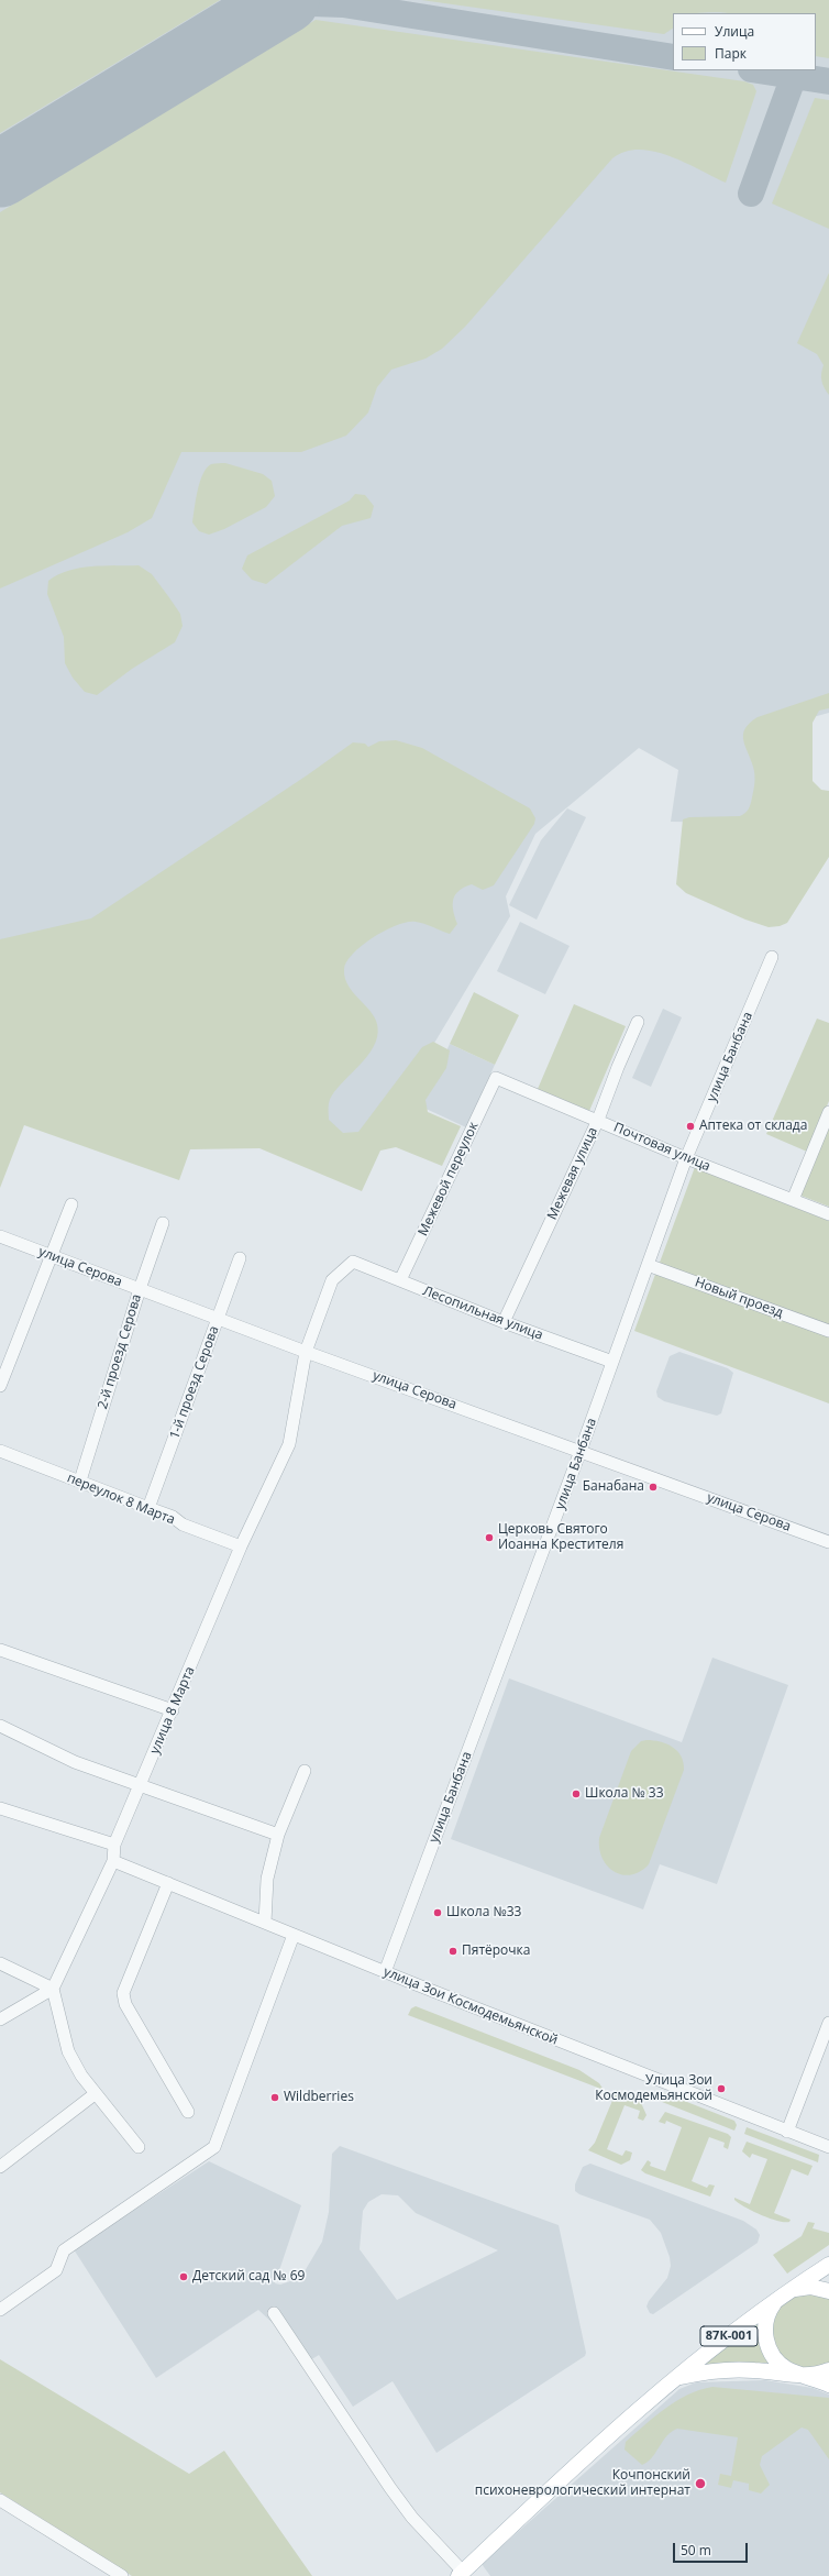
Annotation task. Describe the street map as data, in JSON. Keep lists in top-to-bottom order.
{
  "streets": {
    "main road": ["87К-001"],
    "street": [
      "улица Банбана",
      "Почтовая улица",
      "Межевая улица",
      "Межевой переулок",
      "улица Серова",
      "Новый проезд",
      "Лесопильная улица",
      "2-й проезд Серова",
      "1-й проезд Серова",
      "переулок 8 Марта",
      "улица 8 Марта",
      "улица Зои Космодемьянской"
    ]
  },
  "crossings": [
    ["улица Банбана", "Почтовая улица"],
    ["улица Банбана", "улица Серова"],
    ["улица Банбана", "Новый проезд"],
    ["улица Банбана", "Лесопильная улица"],
    ["улица Банбана", "улица Зои Космодемьянской"],
    ["Почтовая улица", "Межевая улица"],
    ["Почтовая улица", "Межевой переулок"],
    ["Межевая улица", "Лесопильная улица"],
    ["Межевой переулок", "Лесопильная улица"],
    ["улица Серова", "2-й проезд Серова"],
    ["улица Серова", "1-й проезд Серова"],
    ["улица Серова", "улица 8 Марта"],
    ["Лесопильная улица", "улица 8 Марта"],
    ["2-й проезд Серова", "переулок 8 Марта"],
    ["1-й проезд Серова", "переулок 8 Марта"],
    ["переулок 8 Марта", "улица 8 Марта"],
    ["улица 8 Марта", "улица Зои Космодемьянской"]
  ],
  "places": [
    "Аптека от склада",
    "Банабана",
    "Церковь Святого Иоанна Крестителя",
    "Школа № 33",
    "Школа №33",
    "Пятёрочка",
    "Улица Зои Космодемьянской",
    "Wildberries",
    "Детский сад № 69",
    "Кочпонский психоневрологический интернат"
  ],
  "legend": ["Улица", "Парк"],
  "scale_bar": "50 m"
}
